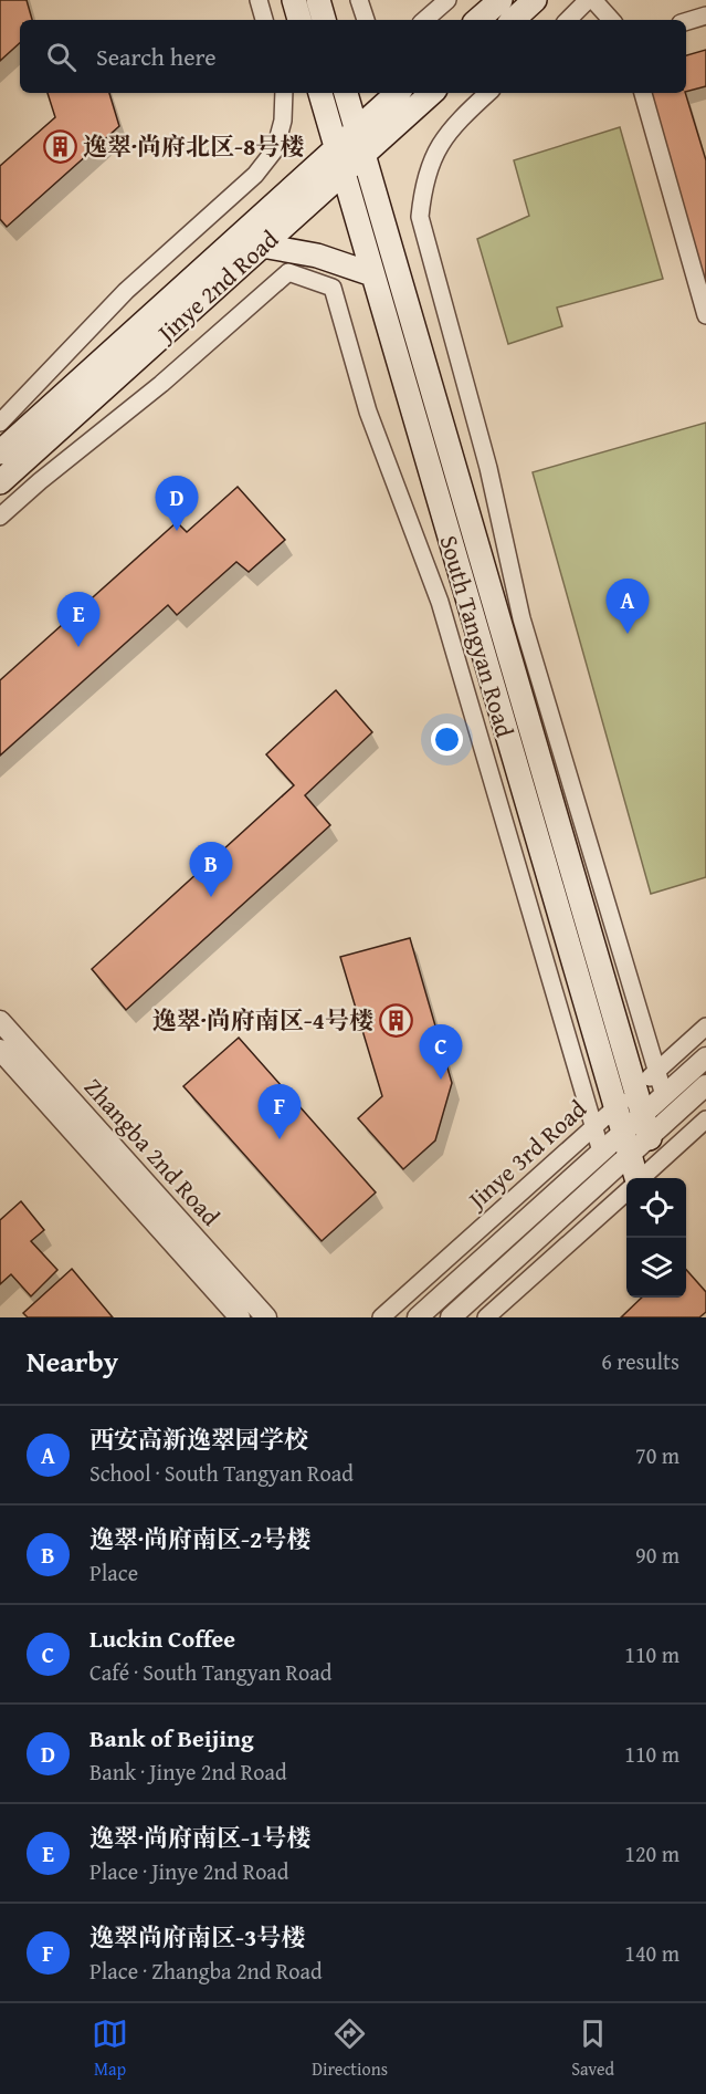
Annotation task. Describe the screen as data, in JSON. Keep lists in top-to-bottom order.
{
  "streets": {
    "main road": ["Jinye 2nd Road", "South Tangyan Road"],
    "street": ["Zhangba 2nd Road", "Jinye 3rd Road"]
  },
  "crossings": [
    ["Jinye 2nd Road", "South Tangyan Road"],
    ["South Tangyan Road", "Jinye 3rd Road"]
  ],
  "places": {
    "building": ["逸翠·尚府北区-8号楼", "逸翠·尚府南区-4号楼"]
  },
  "page": {
    "search": "Search here",
    "pins": [
      "D",
      "A",
      "E",
      "B",
      "C",
      "F"
    ],
    "heading": ["Nearby", "6 results"],
    "list": [
      {
        "mark": "A",
        "name": "西安高新逸翠园学校",
        "note": "School · South Tangyan Road",
        "value": "70 m"
      },
      {
        "mark": "B",
        "name": "逸翠·尚府南区-2号楼",
        "note": "Place",
        "value": "90 m"
      },
      {
        "mark": "C",
        "name": "Luckin Coffee",
        "note": "Café · South Tangyan Road",
        "value": "110 m"
      },
      {
        "mark": "D",
        "name": "Bank of Beijing",
        "note": "Bank · Jinye 2nd Road",
        "value": "110 m"
      },
      {
        "mark": "E",
        "name": "逸翠·尚府南区-1号楼",
        "note": "Place · Jinye 2nd Road",
        "value": "120 m"
      },
      {
        "mark": "F",
        "name": "逸翠尚府南区-3号楼",
        "note": "Place · Zhangba 2nd Road",
        "value": "140 m"
      }
    ],
    "nav": ["Map", "Directions", "Saved"]
  }
}
